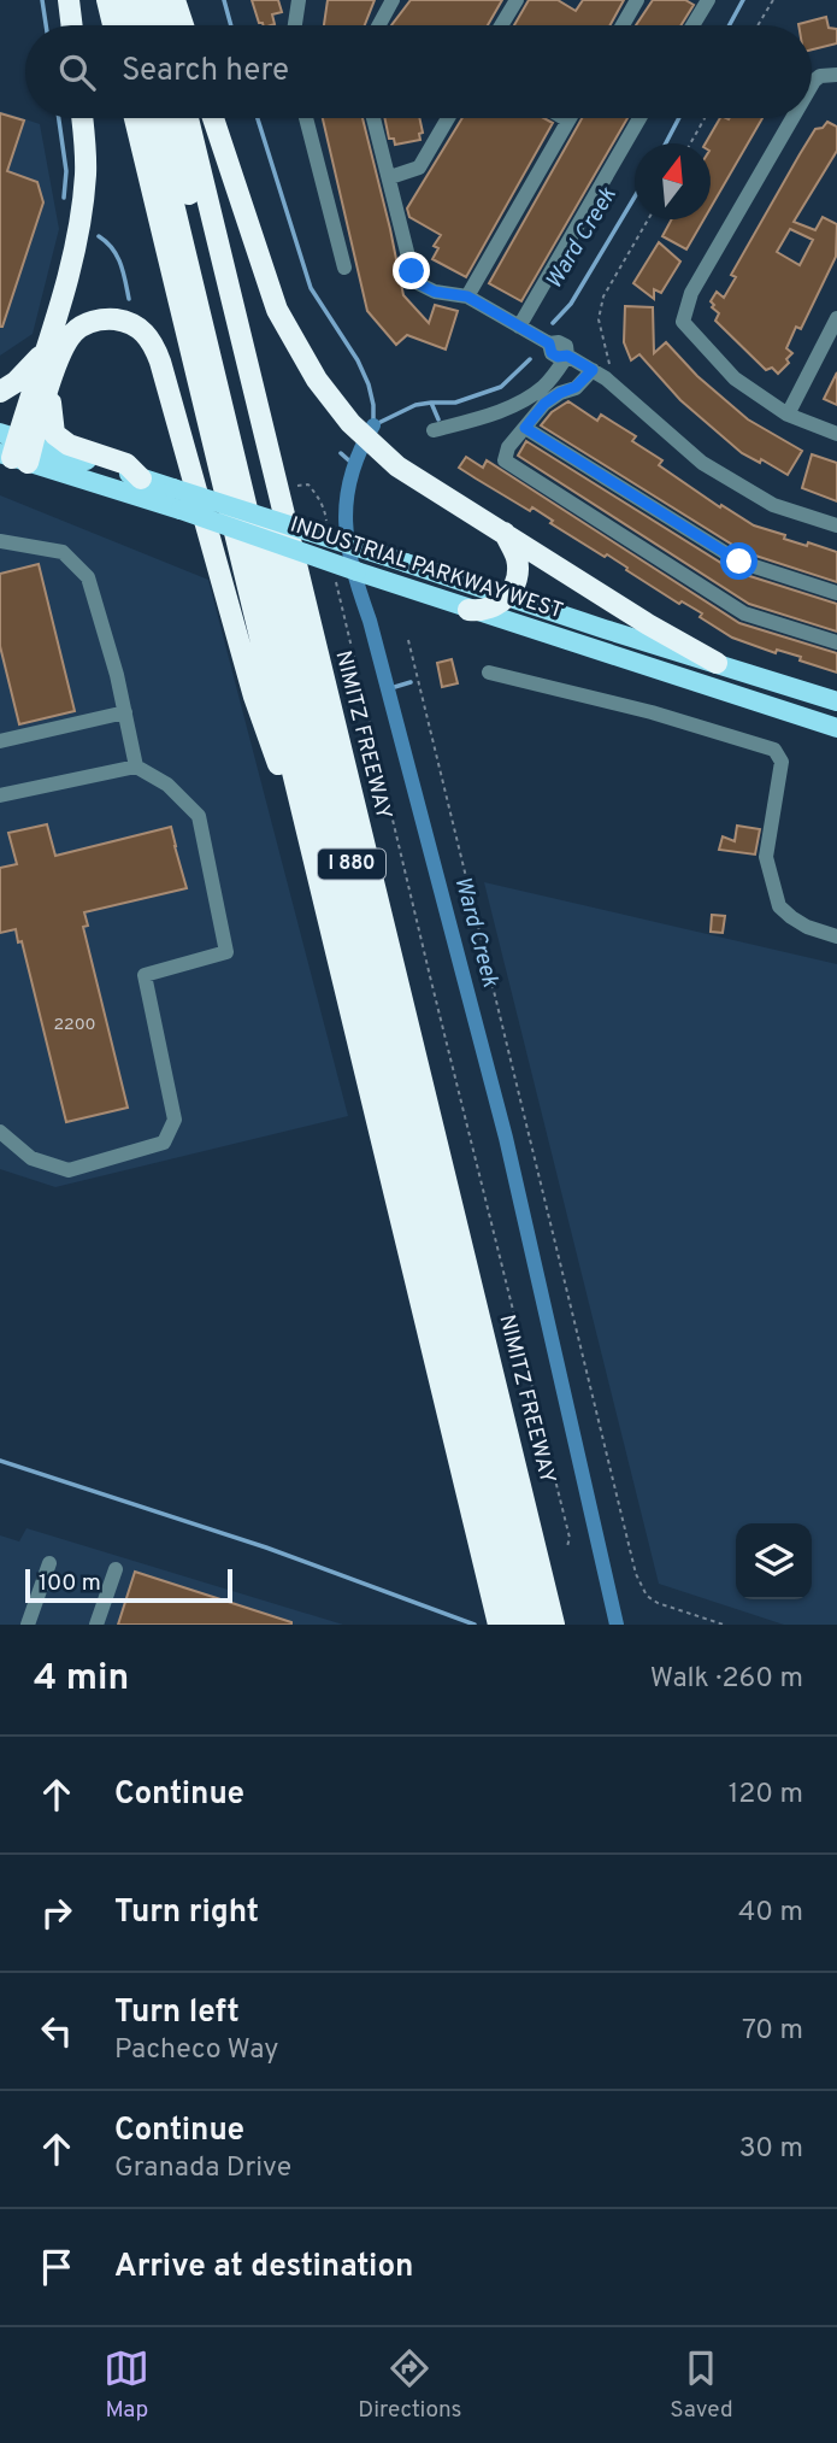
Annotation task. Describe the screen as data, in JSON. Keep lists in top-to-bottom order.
{
  "streets": {
    "highway": ["NIMITZ FREEWAY", "I 880"],
    "main road": ["INDUSTRIAL PARKWAY WEST"]
  },
  "water": ["Ward Creek"],
  "house_numbers": ["2200"],
  "scale_bar": "100 m",
  "north": "top",
  "page": {
    "search": "Search here",
    "scale": "100 m",
    "heading": ["4 min", "Walk · 260 m"],
    "list": [
      ["Continue", "120 m"],
      ["Turn right", "40 m"],
      ["Turn left", "Pacheco Way", "70 m"],
      ["Continue", "Granada Drive", "30 m"],
      "Arrive at destination"
    ],
    "nav": ["Map", "Directions", "Saved"]
  }
}
